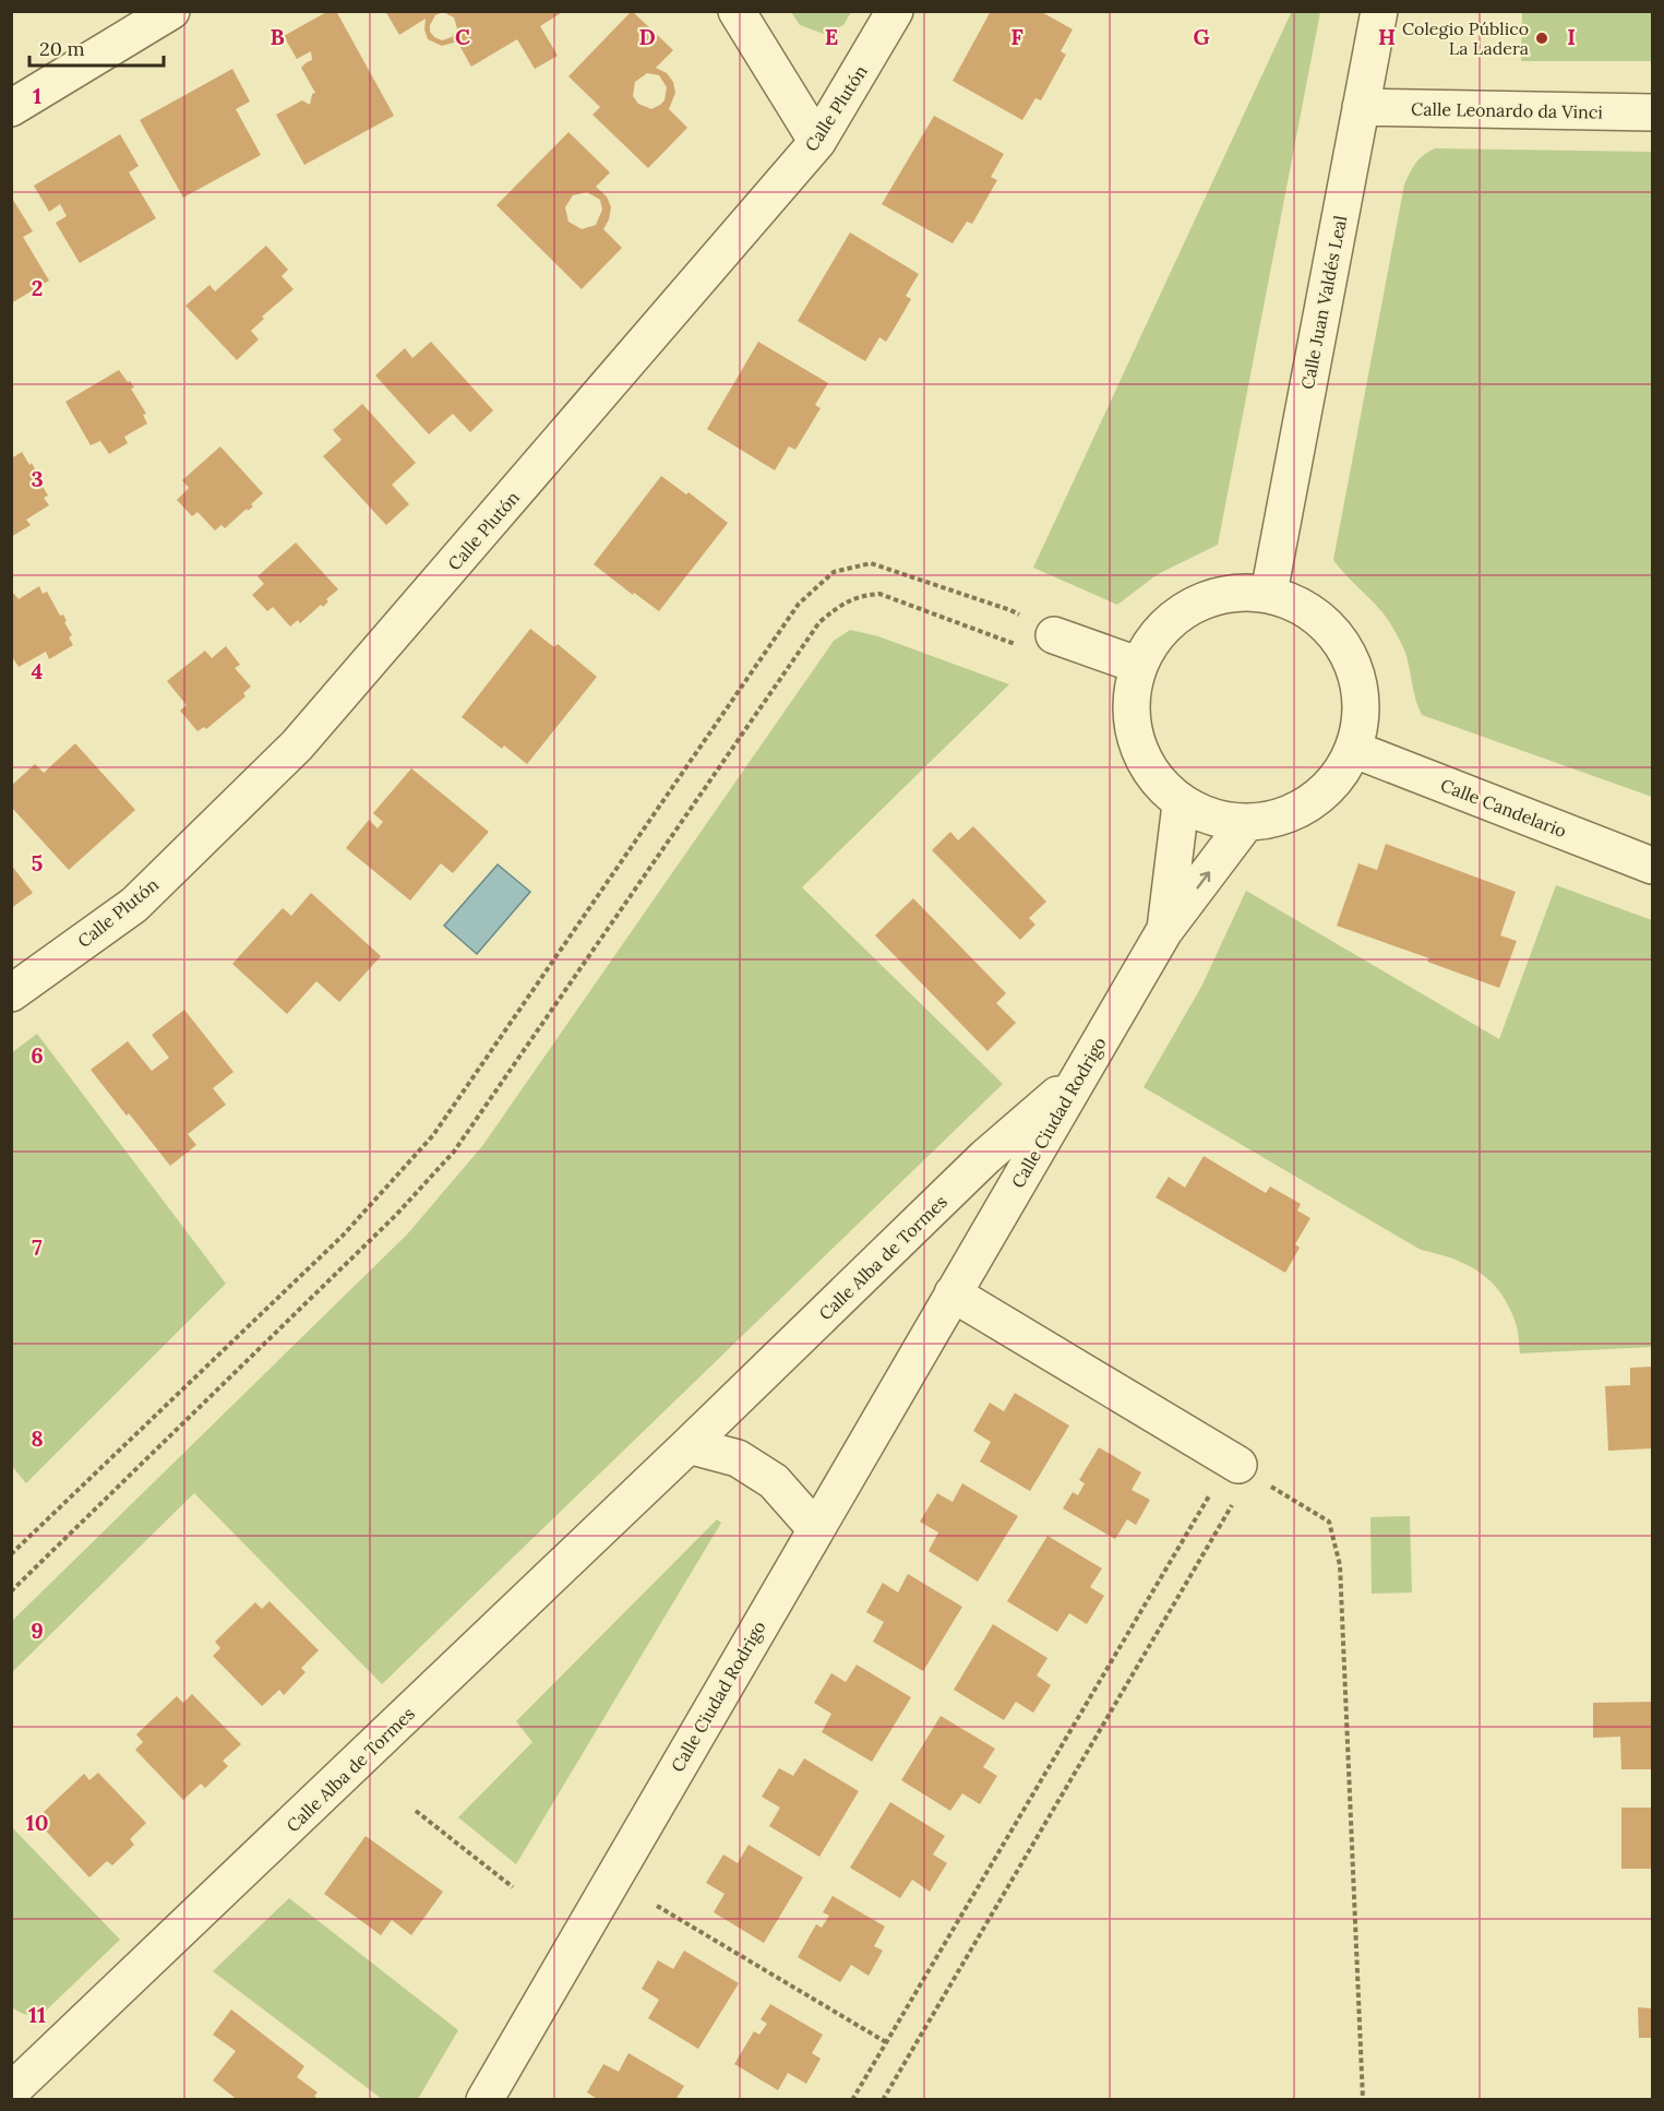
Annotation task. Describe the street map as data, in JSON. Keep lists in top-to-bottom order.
{
  "streets": {
    "street": [
      "Calle Plutón",
      "Calle Leonardo da Vinci",
      "Calle Juan Valdés Leal",
      "Calle Candelario",
      "Calle Ciudad Rodrigo",
      "Calle Alba de Tormes"
    ]
  },
  "crossings": [
    ["Calle Leonardo da Vinci", "Calle Juan Valdés Leal"],
    ["Calle Juan Valdés Leal", "Calle Candelario"],
    ["Calle Juan Valdés Leal", "Calle Ciudad Rodrigo"],
    ["Calle Candelario", "Calle Ciudad Rodrigo"],
    ["Calle Ciudad Rodrigo", "Calle Alba de Tormes"]
  ],
  "places": ["Colegio Público La Ladera"],
  "scale_bar": "20 m",
  "grid": {
    "columns": [
      "B",
      "C",
      "D",
      "E",
      "F",
      "G",
      "H",
      "I"
    ],
    "rows": [
      "1",
      "2",
      "3",
      "4",
      "5",
      "6",
      "7",
      "8",
      "9",
      "10",
      "11"
    ]
  }
}
